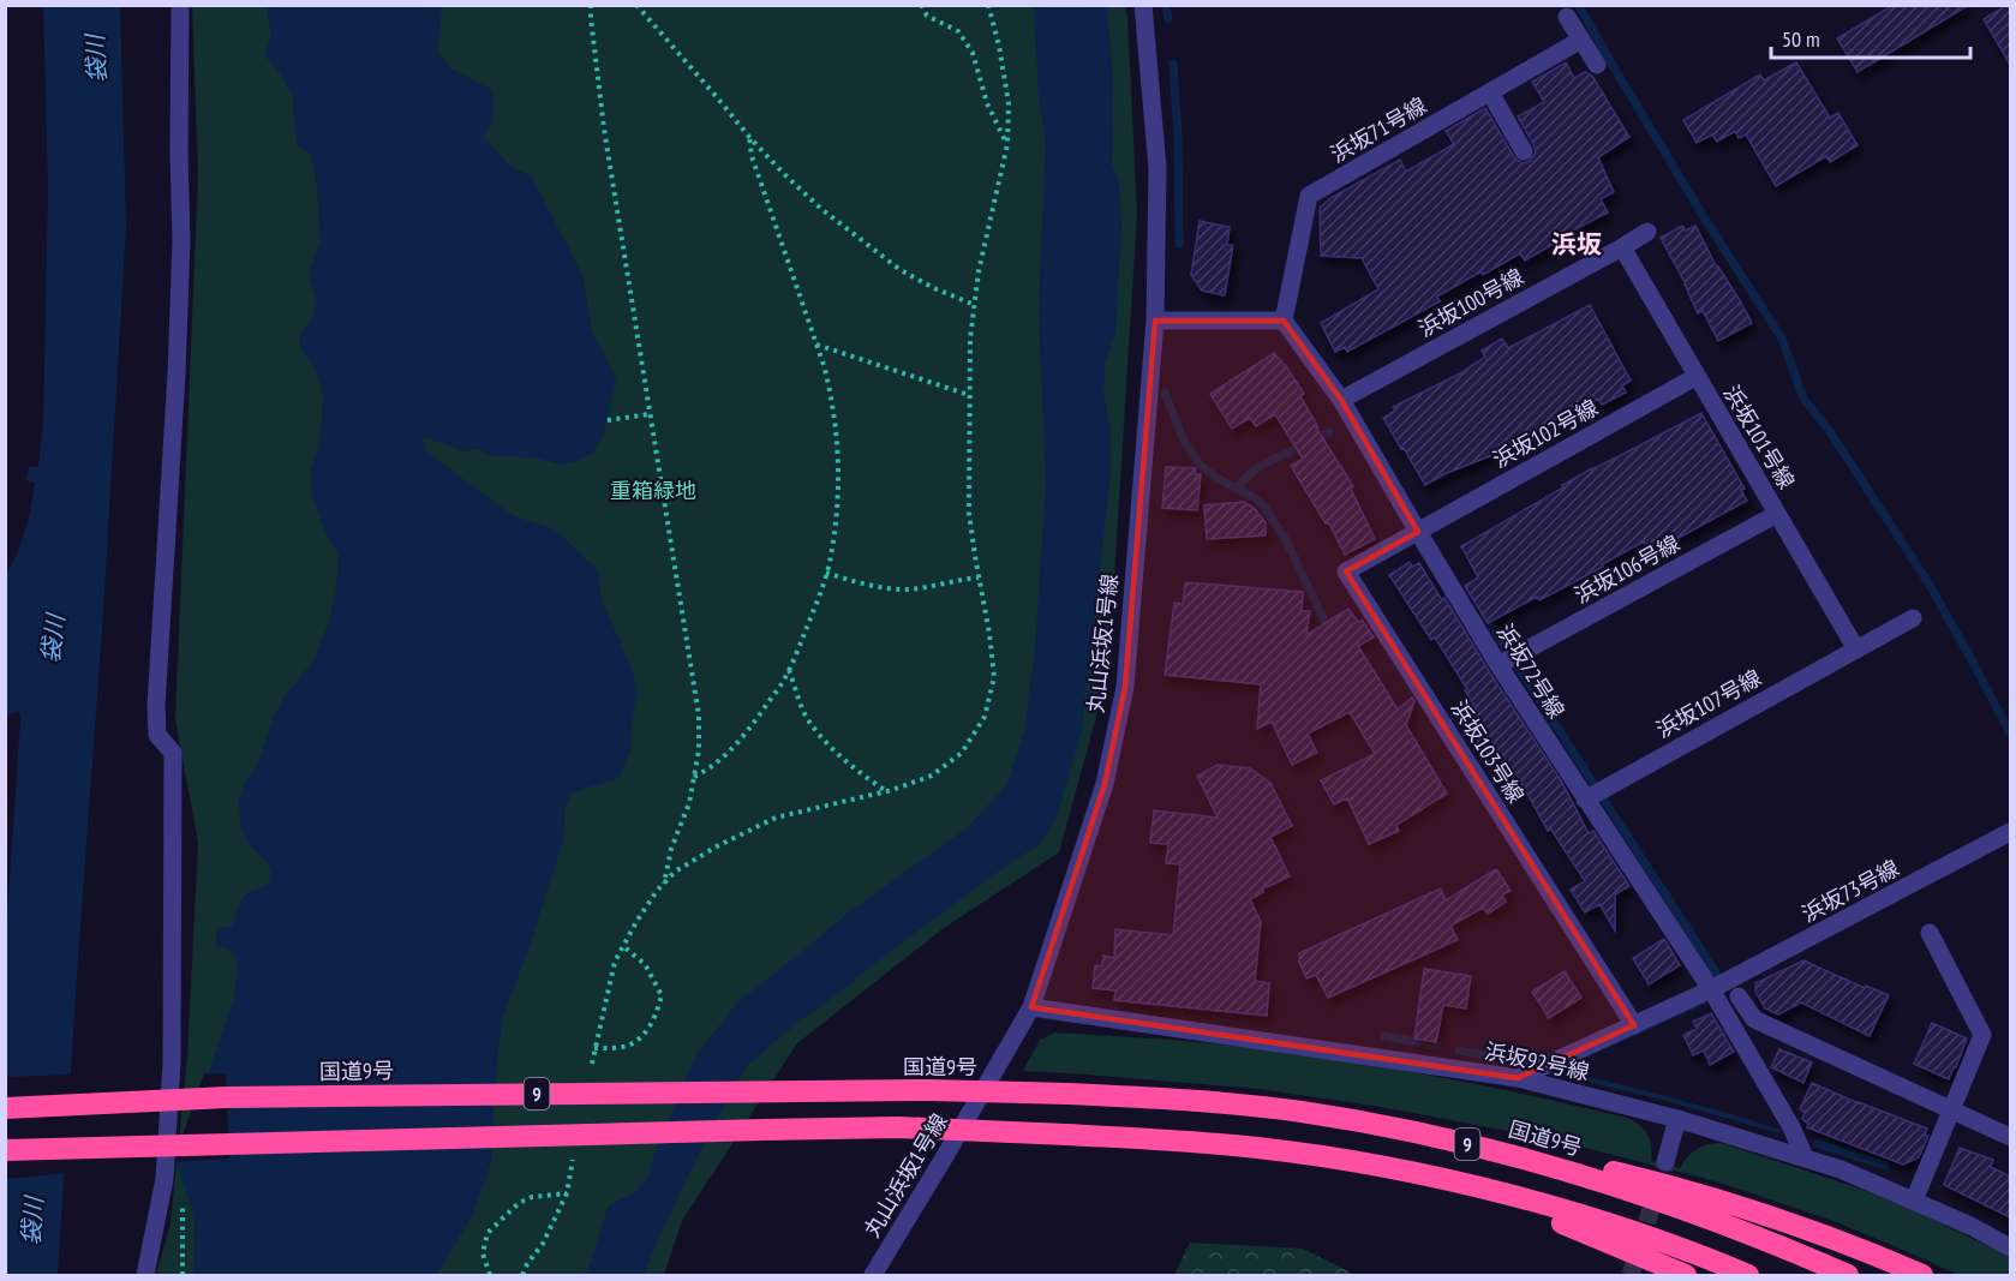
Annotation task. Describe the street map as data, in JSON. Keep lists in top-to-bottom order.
{
  "streets": {
    "highway": ["国道9号", "9"],
    "street": [
      "浜坂71号線",
      "浜坂100号線",
      "浜坂102号線",
      "浜坂101号線",
      "浜坂106号線",
      "丸山浜坂1号線",
      "浜坂72号線",
      "浜坂107号線",
      "浜坂103号線",
      "浜坂73号線",
      "浜坂92号線"
    ]
  },
  "crossings": [
    ["浜坂71号線", "浜坂72号線"],
    ["浜坂100号線", "浜坂101号線"],
    ["浜坂100号線", "浜坂72号線"],
    ["浜坂102号線", "浜坂101号線"],
    ["浜坂102号線", "浜坂72号線"],
    ["浜坂102号線", "浜坂103号線"],
    ["浜坂101号線", "浜坂106号線"],
    ["浜坂101号線", "浜坂107号線"],
    ["浜坂106号線", "浜坂72号線"],
    ["丸山浜坂1号線", "浜坂92号線"],
    ["浜坂72号線", "浜坂107号線"],
    ["浜坂72号線", "浜坂103号線"],
    ["浜坂72号線", "浜坂73号線"],
    ["浜坂72号線", "浜坂92号線"],
    ["浜坂103号線", "浜坂73号線"],
    ["浜坂73号線", "浜坂92号線"]
  ],
  "districts": ["浜坂"],
  "water": ["袋川"],
  "parks": ["重箱緑地"],
  "scale_bar": "50 m"
}
